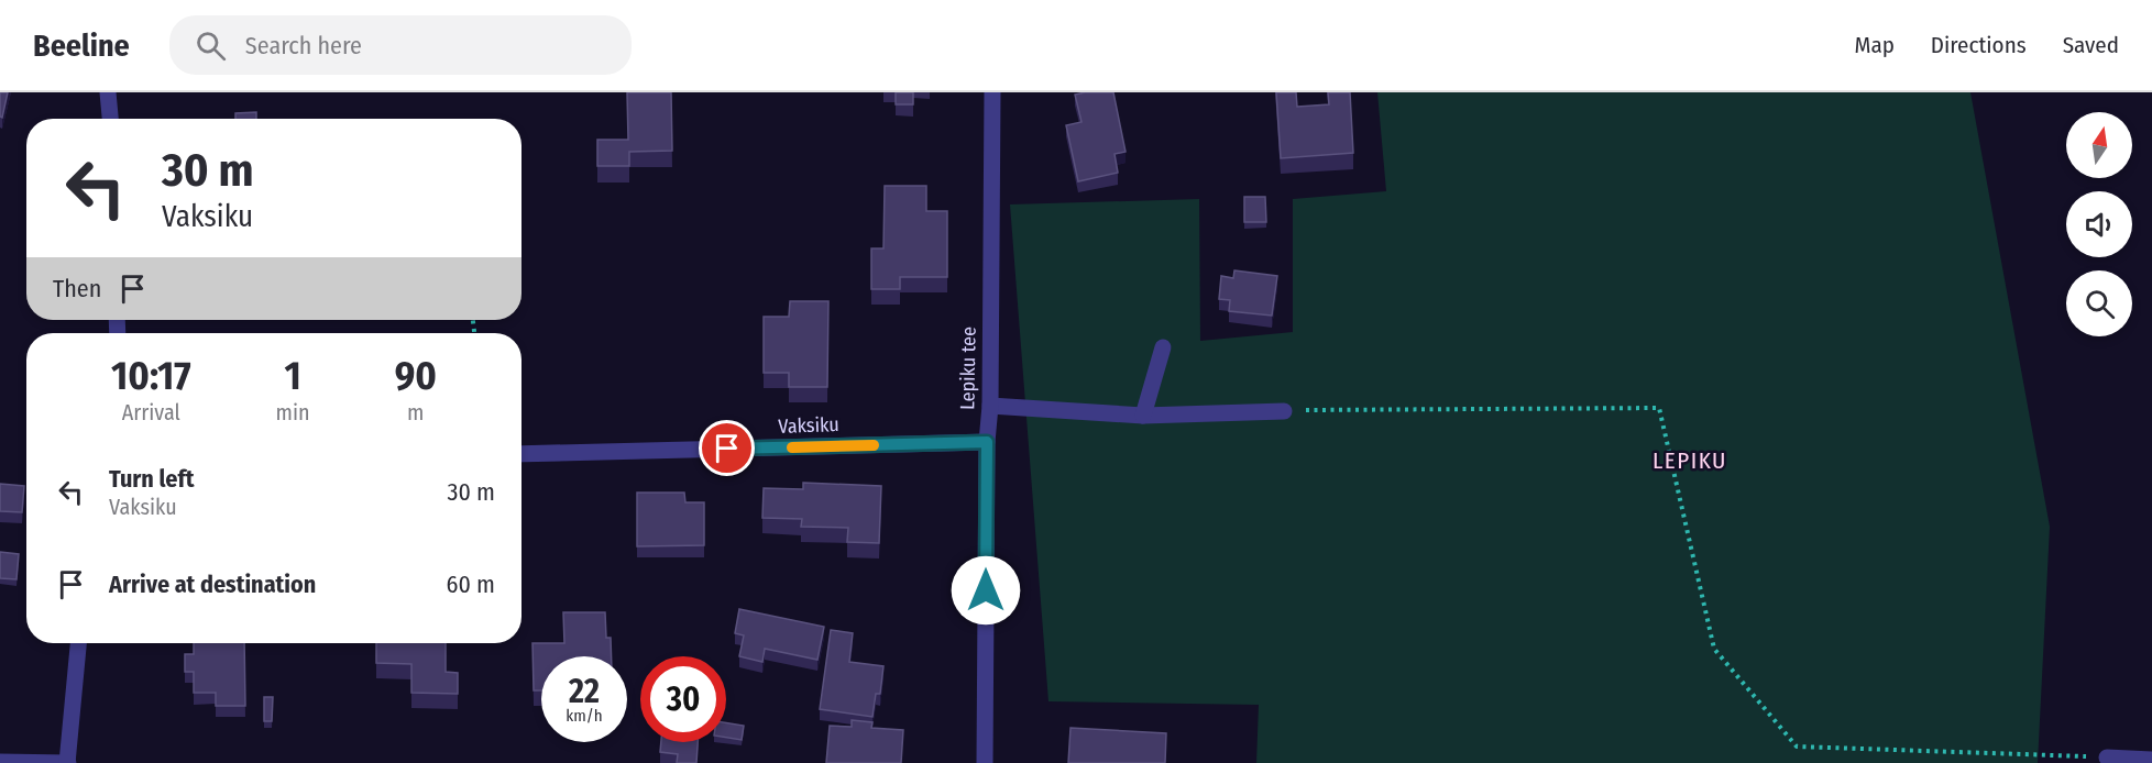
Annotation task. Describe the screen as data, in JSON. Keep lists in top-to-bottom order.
{
  "streets": {
    "street": ["Lepiku tee", "Vaksiku"]
  },
  "crossings": [
    ["Lepiku tee", "Vaksiku"]
  ],
  "districts": ["LEPIKU"],
  "north": "top",
  "page": {
    "header": "Beeline",
    "search": "Search here",
    "nav": ["Map", "Directions", "Saved"],
    "turn": ["30 m", "Vaksiku"],
    "then": "Then",
    "eta": [
      "10:17",
      "Arrival",
      "1",
      "min",
      "90",
      "m"
    ],
    "list": [
      {
        "name": "Turn left",
        "note": "Vaksiku",
        "value": "30 m"
      },
      {
        "name": "Arrive at destination",
        "value": "60 m"
      }
    ],
    "speed": "22 km/h",
    "limit": "30"
  }
}
